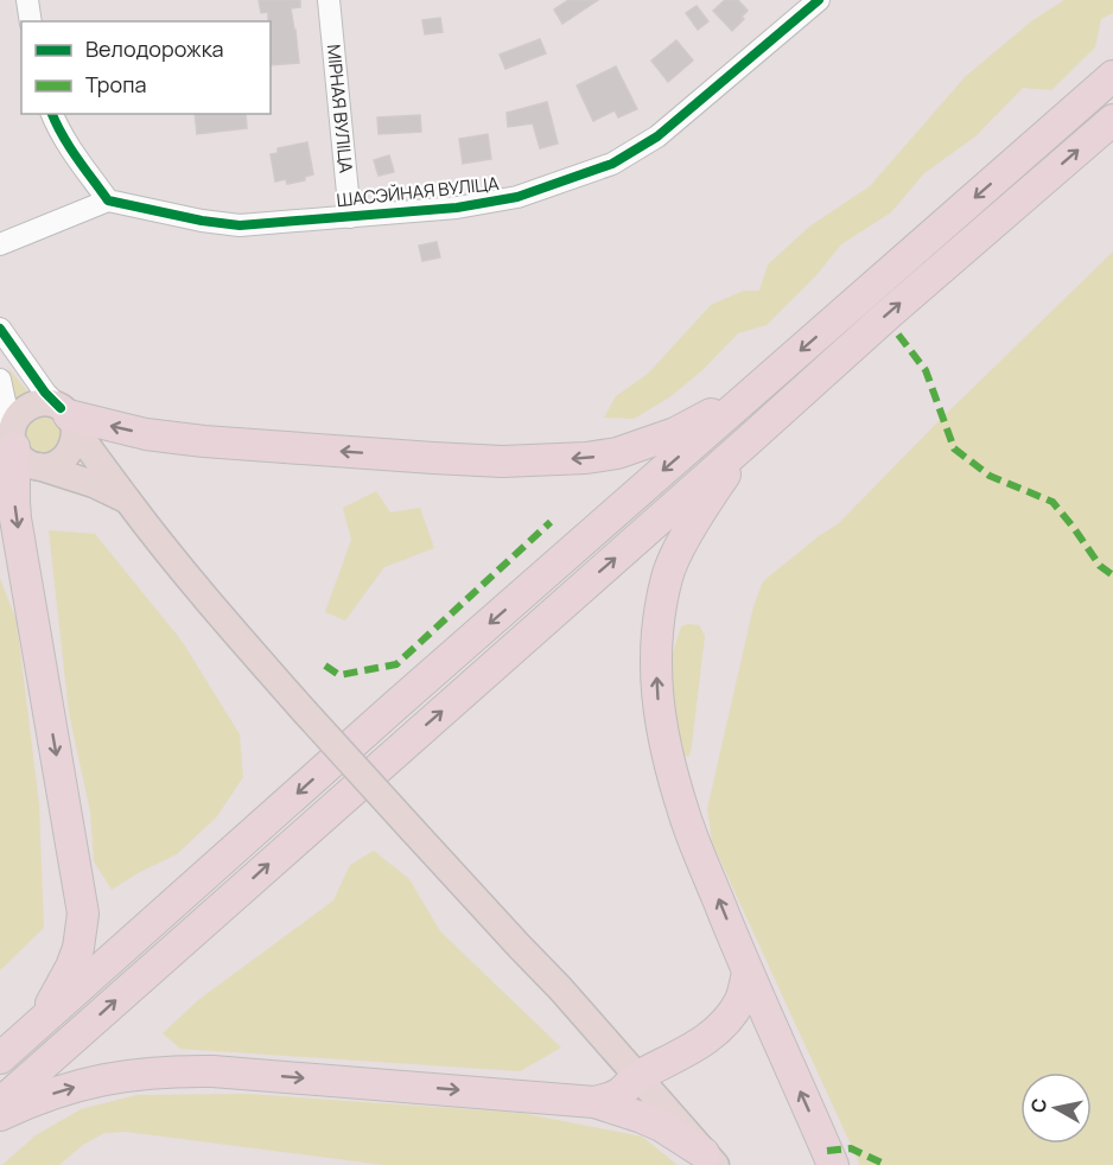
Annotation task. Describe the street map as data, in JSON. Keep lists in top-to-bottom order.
{
  "streets": {
    "street": ["МІРНАЯ ВУЛІЦА", "ШАСЭЙНАЯ ВУЛІЦА"]
  },
  "crossings": [
    ["МІРНАЯ ВУЛІЦА", "ШАСЭЙНАЯ ВУЛІЦА"]
  ],
  "legend": ["Велодорожка", "Тропа"],
  "north": "left"
}
